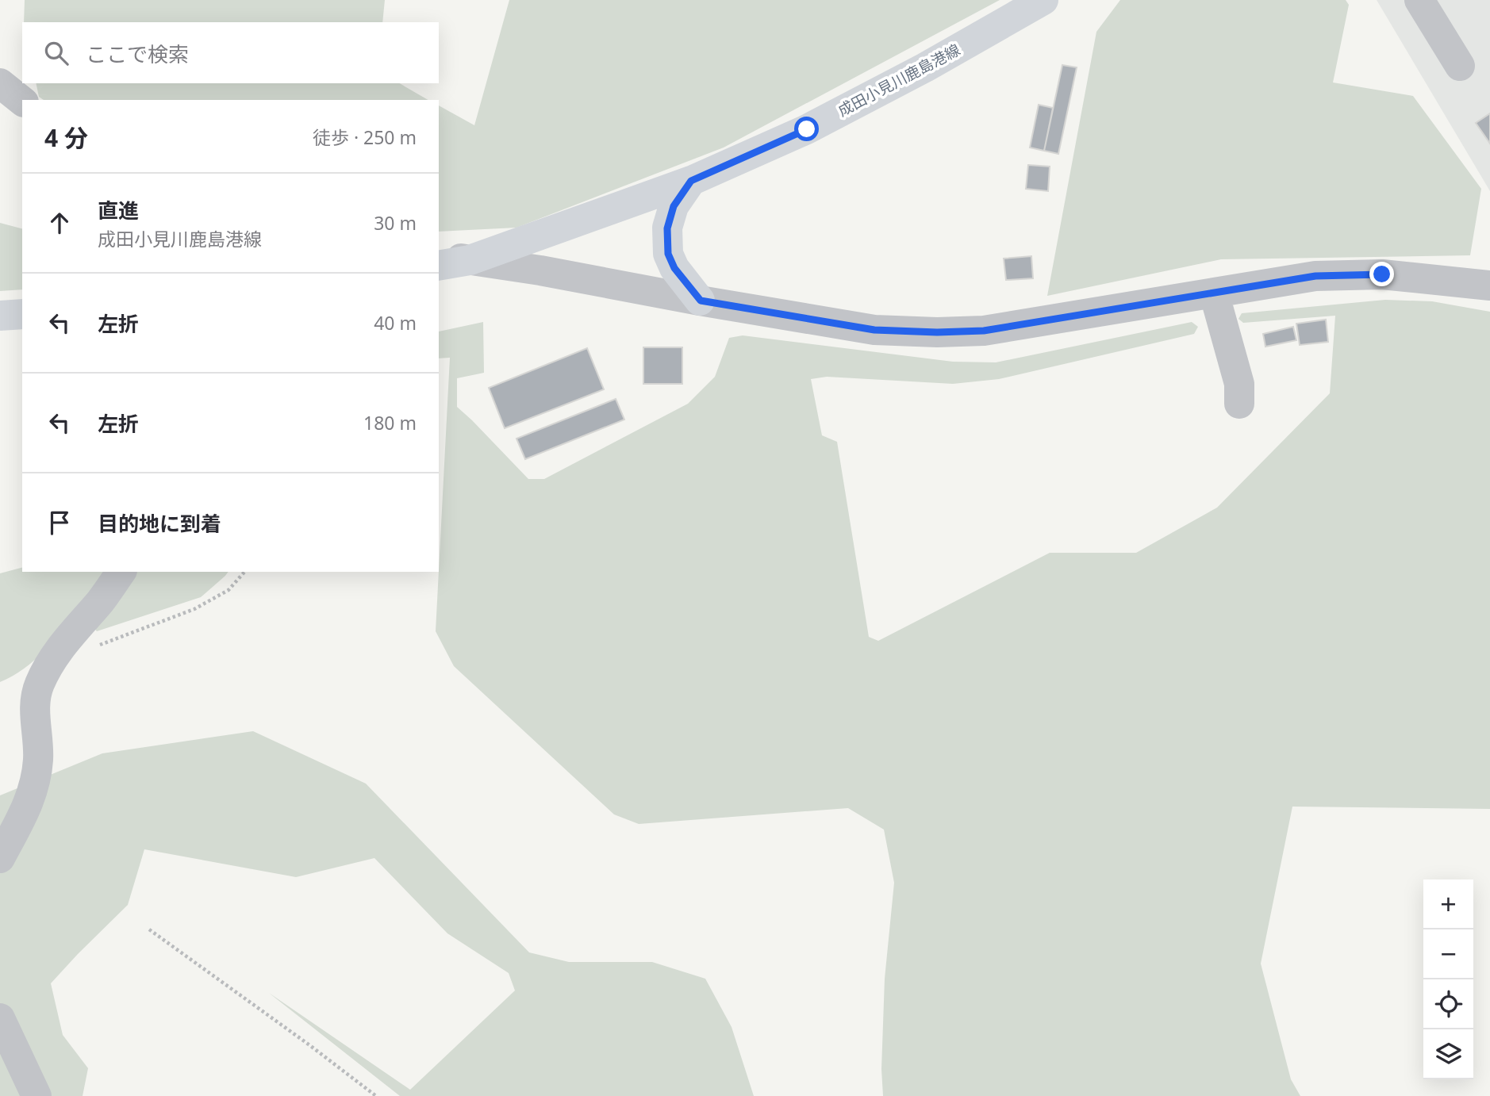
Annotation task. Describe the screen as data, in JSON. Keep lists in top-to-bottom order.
{
  "streets": {
    "main road": ["成田小見川鹿島港線"]
  },
  "page": {
    "search": "ここで検索",
    "heading": ["4 分", "徒歩 · 250 m"],
    "list": [
      ["直進", "成田小見川鹿島港線", "30 m"],
      ["左折", "40 m"],
      ["左折", "180 m"],
      "目的地に到着"
    ],
    "map_buttons": ["+", "−"]
  }
}
